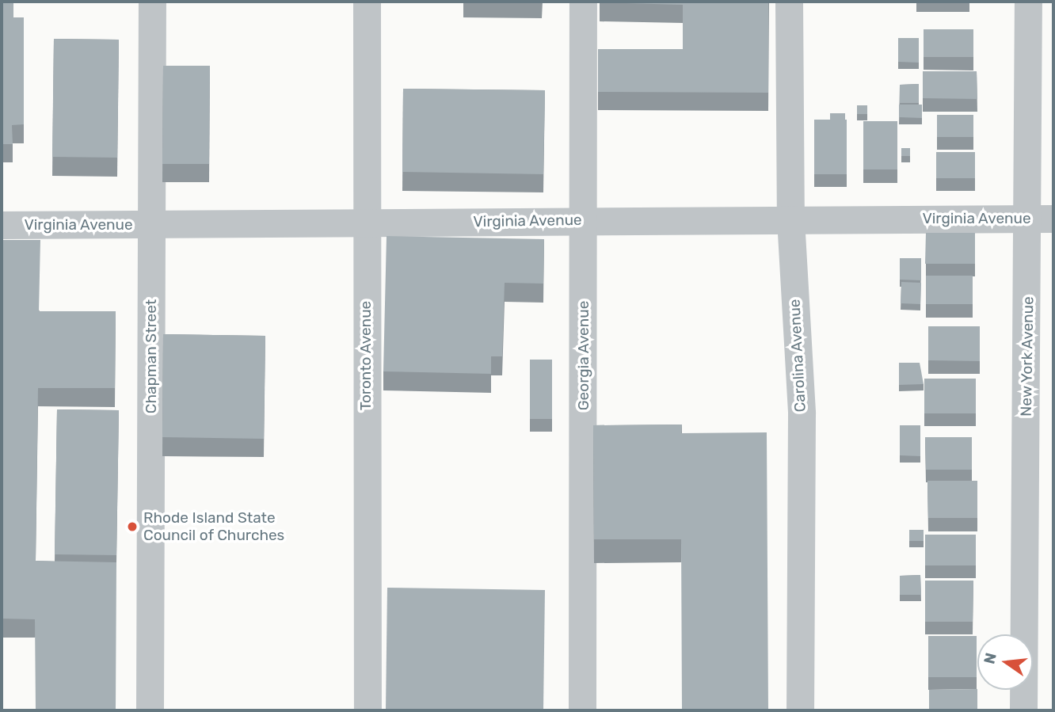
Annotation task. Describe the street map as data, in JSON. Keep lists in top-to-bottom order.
{
  "streets": {
    "street": [
      "Virginia Avenue",
      "Toronto Avenue",
      "Georgia Avenue",
      "Carolina Avenue",
      "Chapman Street",
      "New York Avenue"
    ]
  },
  "crossings": [
    ["Virginia Avenue", "Toronto Avenue"],
    ["Virginia Avenue", "Georgia Avenue"],
    ["Virginia Avenue", "Carolina Avenue"],
    ["Virginia Avenue", "Chapman Street"],
    ["Virginia Avenue", "New York Avenue"]
  ],
  "places": ["Rhode Island State Council of Churches"],
  "north": "left"
}
